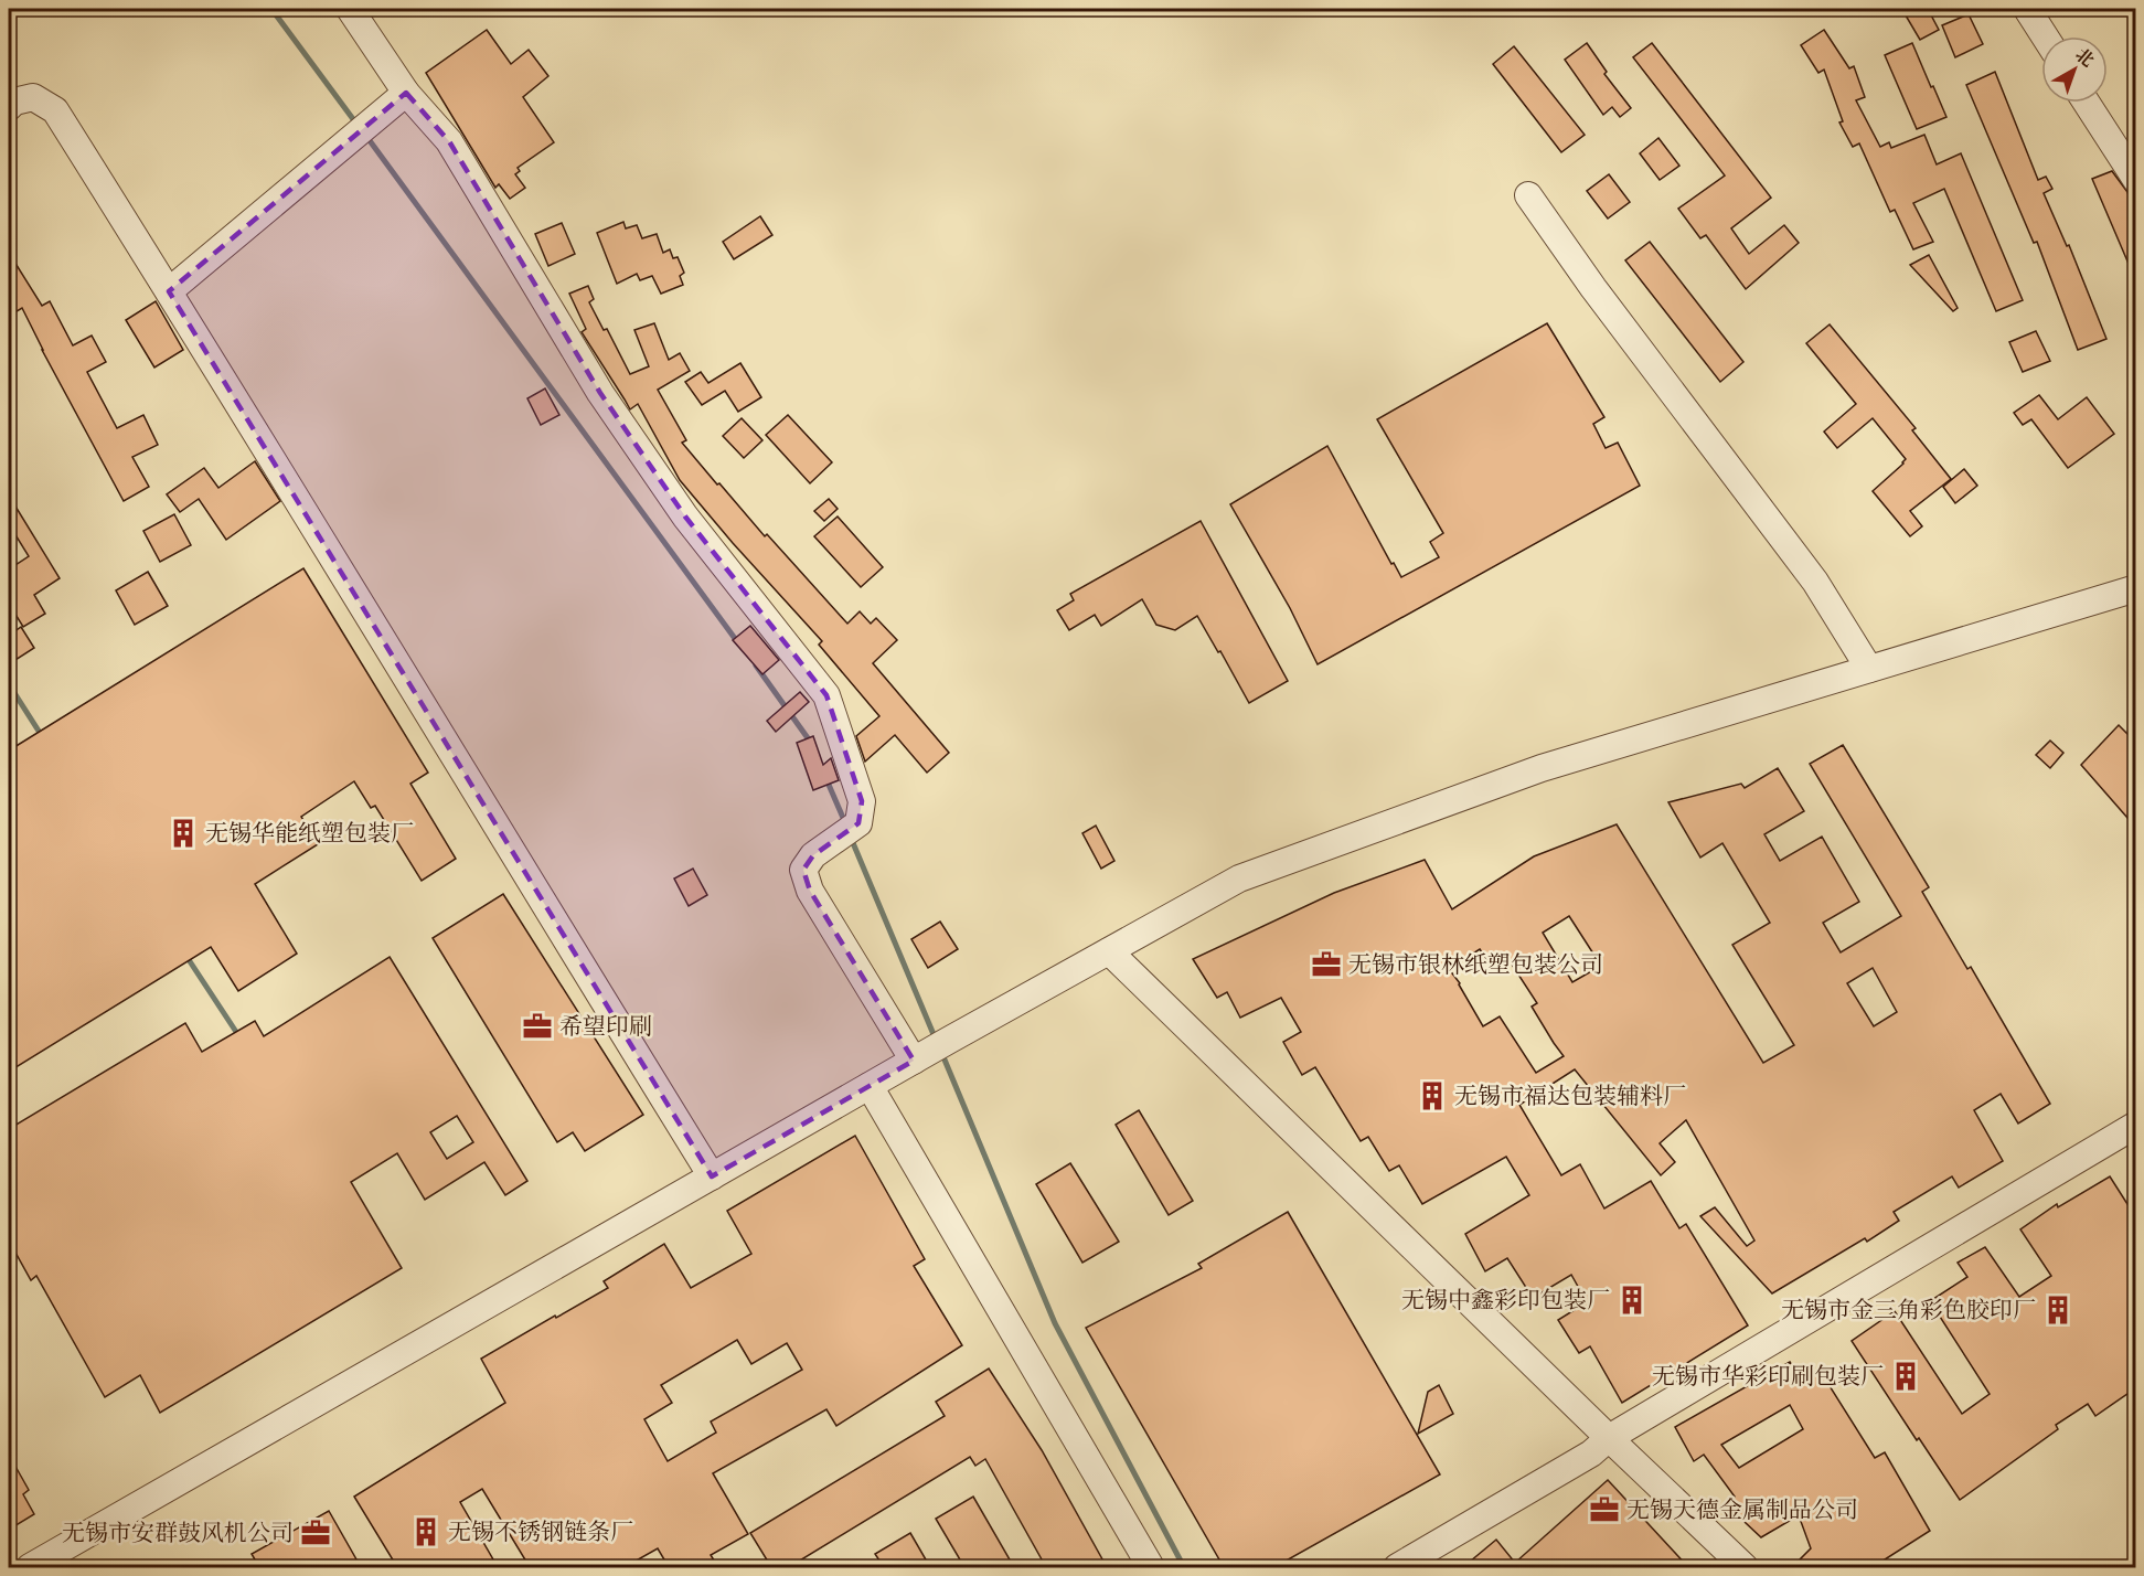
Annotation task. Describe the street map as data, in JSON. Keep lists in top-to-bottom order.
{
  "places": {
    "building": [
      "无锡华能纸塑包装厂",
      "无锡市福达包装辅料厂",
      "无锡中鑫彩印包装厂",
      "无锡市金三角彩色胶印厂",
      "无锡市华彩印刷包装厂",
      "无锡不锈钢链条厂"
    ],
    "office": [
      "无锡市银林纸塑包装公司",
      "希望印刷",
      "无锡天德金属制品公司",
      "无锡市安群鼓风机公司"
    ]
  },
  "north": "top right"
}
